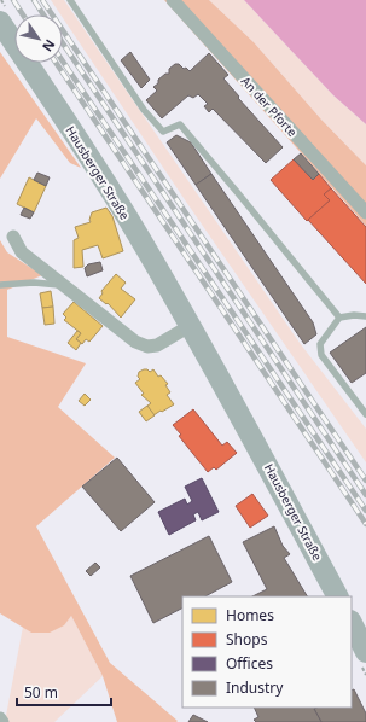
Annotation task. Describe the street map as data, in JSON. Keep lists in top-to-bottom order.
{
  "streets": {
    "main road": ["Hausberger Straße"],
    "street": ["An der Pforte"]
  },
  "legend": [
    "Homes",
    "Shops",
    "Offices",
    "Industry"
  ],
  "scale_bar": "50 m",
  "north": "bottom right"
}
